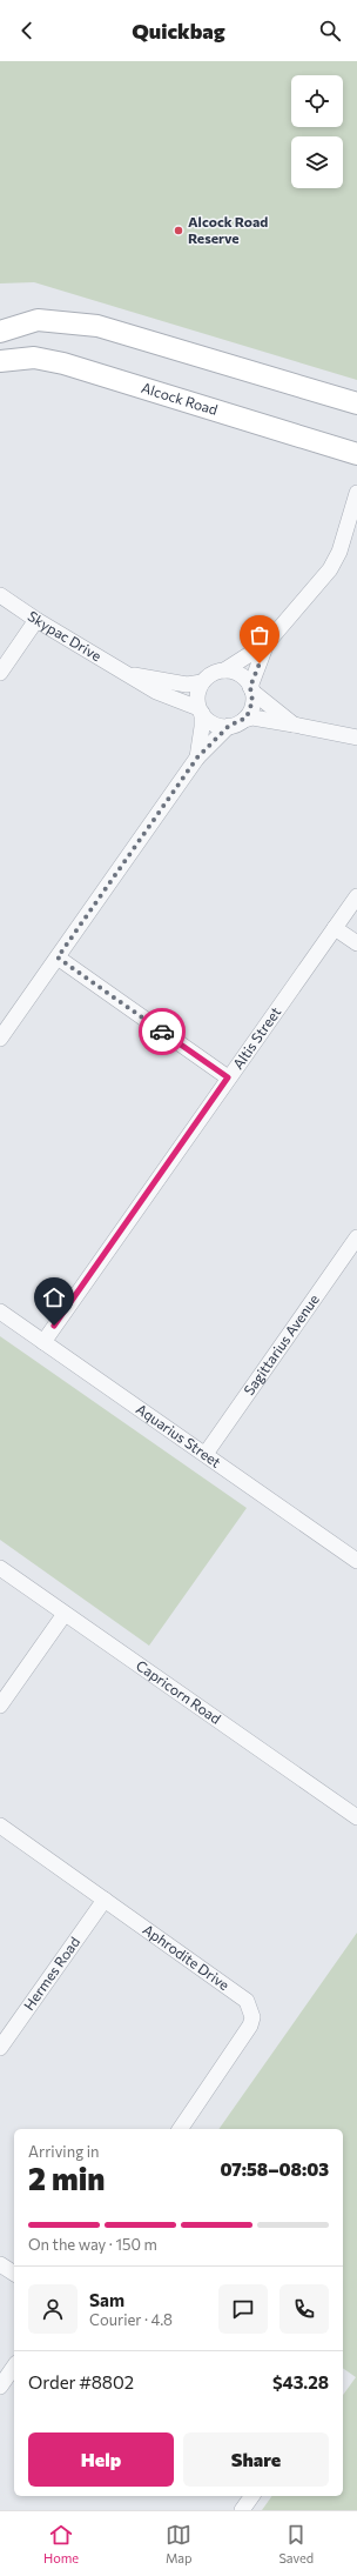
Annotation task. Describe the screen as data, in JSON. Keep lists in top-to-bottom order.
{
  "streets": {
    "street": [
      "Alcock Road",
      "Skypac Drive",
      "Altis Street",
      "Sagittarius Avenue",
      "Aquarius Street",
      "Capricorn Road",
      "Aphrodite Drive",
      "Hermes Road"
    ]
  },
  "crossings": [
    ["Altis Street", "Aquarius Street"],
    ["Sagittarius Avenue", "Aquarius Street"],
    ["Aphrodite Drive", "Hermes Road"]
  ],
  "places": ["Alcock Road Reserve"],
  "page": {
    "header": "Quickbag",
    "heading": ["2 min", "Arriving in", "07:58–08:03"],
    "panel": [
      "Sam",
      "Courier · 4.8",
      "Order #8802",
      "$43.28"
    ],
    "bar": "On the way · 150 m",
    "buttons": ["Help", "Share"],
    "tabs": ["Home", "Map", "Saved"]
  }
}
